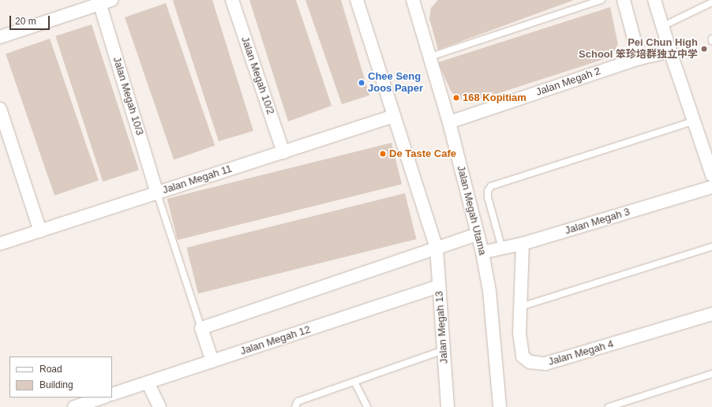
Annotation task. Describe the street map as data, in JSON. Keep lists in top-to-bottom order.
{
  "streets": {
    "street": [
      "Jalan Megah 10/2",
      "Jalan Megah 2",
      "Jalan Megah 10/3",
      "Jalan Megah 11",
      "Jalan Megah Utama",
      "Jalan Megah 3",
      "Jalan Megah 13",
      "Jalan Megah 12",
      "Jalan Megah 4"
    ]
  },
  "crossings": [
    ["Jalan Megah 10/2", "Jalan Megah 11"],
    ["Jalan Megah 2", "Jalan Megah Utama"],
    ["Jalan Megah 10/3", "Jalan Megah 11"],
    ["Jalan Megah 11", "Jalan Megah 13"],
    ["Jalan Megah Utama", "Jalan Megah 3"],
    ["Jalan Megah 3", "Jalan Megah 4"],
    ["Jalan Megah 13", "Jalan Megah 12"]
  ],
  "places": [
    "Pei Chun High School 笨珍培群独立中学",
    "Chee Seng Joos Paper",
    "168 Kopitiam",
    "De Taste Cafe"
  ],
  "legend": ["Road", "Building"],
  "scale_bar": "20 m"
}
